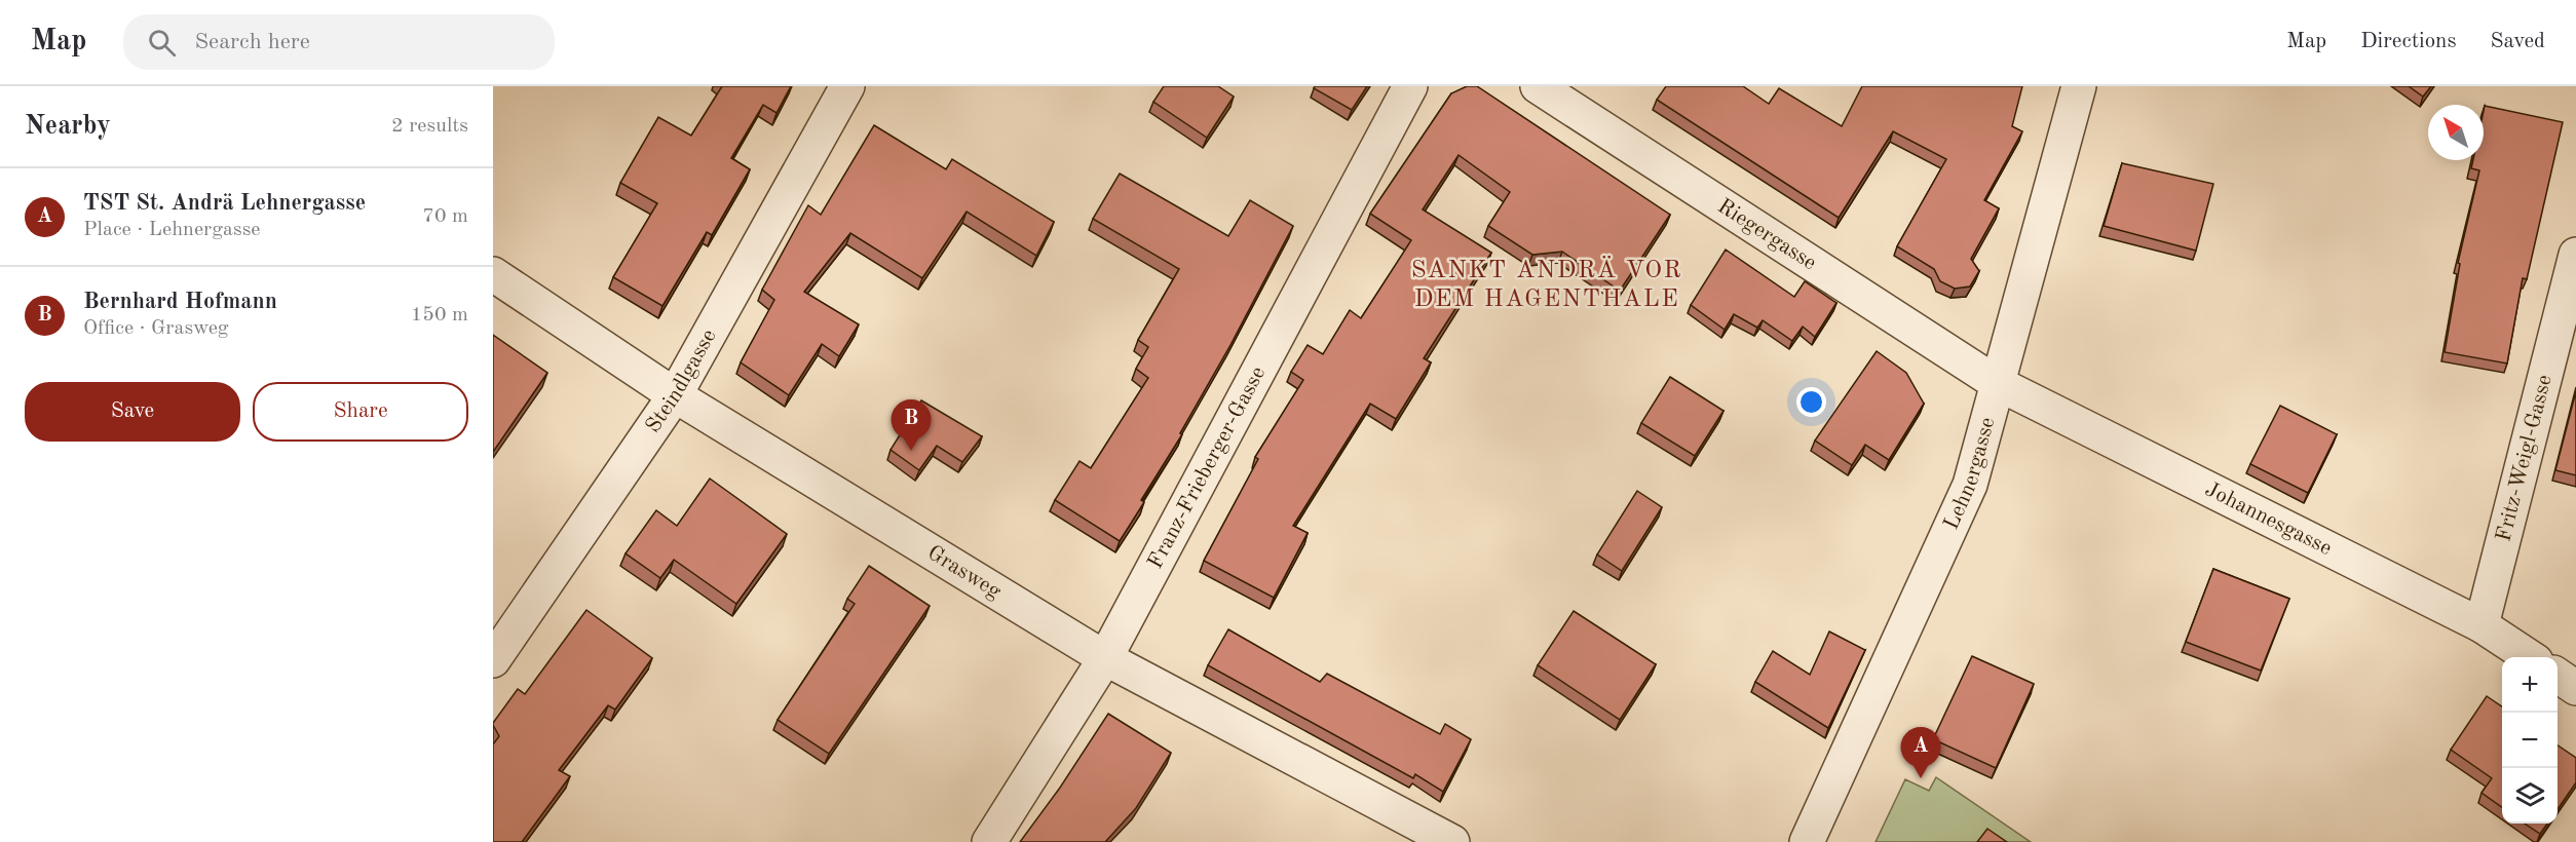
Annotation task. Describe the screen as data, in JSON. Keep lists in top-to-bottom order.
{
  "streets": {
    "street": [
      "Riegergasse",
      "Steindlgasse",
      "Fritz-Weigl-Gasse",
      "Franz-Frieberger-Gasse",
      "Lehnergasse",
      "Johannesgasse",
      "Grasweg"
    ]
  },
  "crossings": [
    ["Riegergasse", "Lehnergasse"],
    ["Riegergasse", "Johannesgasse"],
    ["Steindlgasse", "Grasweg"],
    ["Fritz-Weigl-Gasse", "Johannesgasse"],
    ["Franz-Frieberger-Gasse", "Grasweg"],
    ["Lehnergasse", "Johannesgasse"]
  ],
  "districts": ["SANKT ANDRÄ VOR DEM HAGENTHALE"],
  "north": "top left",
  "page": {
    "header": "Map",
    "search": "Search here",
    "nav": ["Map", "Directions", "Saved"],
    "heading": ["Nearby", "2 results"],
    "list": [
      {
        "mark": "A",
        "name": "TST St. Andrä Lehnergasse",
        "note": "Place · Lehnergasse",
        "value": "70 m"
      },
      {
        "mark": "B",
        "name": "Bernhard Hofmann",
        "note": "Office · Grasweg",
        "value": "150 m"
      }
    ],
    "buttons": ["Save", "Share"],
    "pins": ["B", "A"],
    "map_buttons": ["+", "−"]
  }
}
